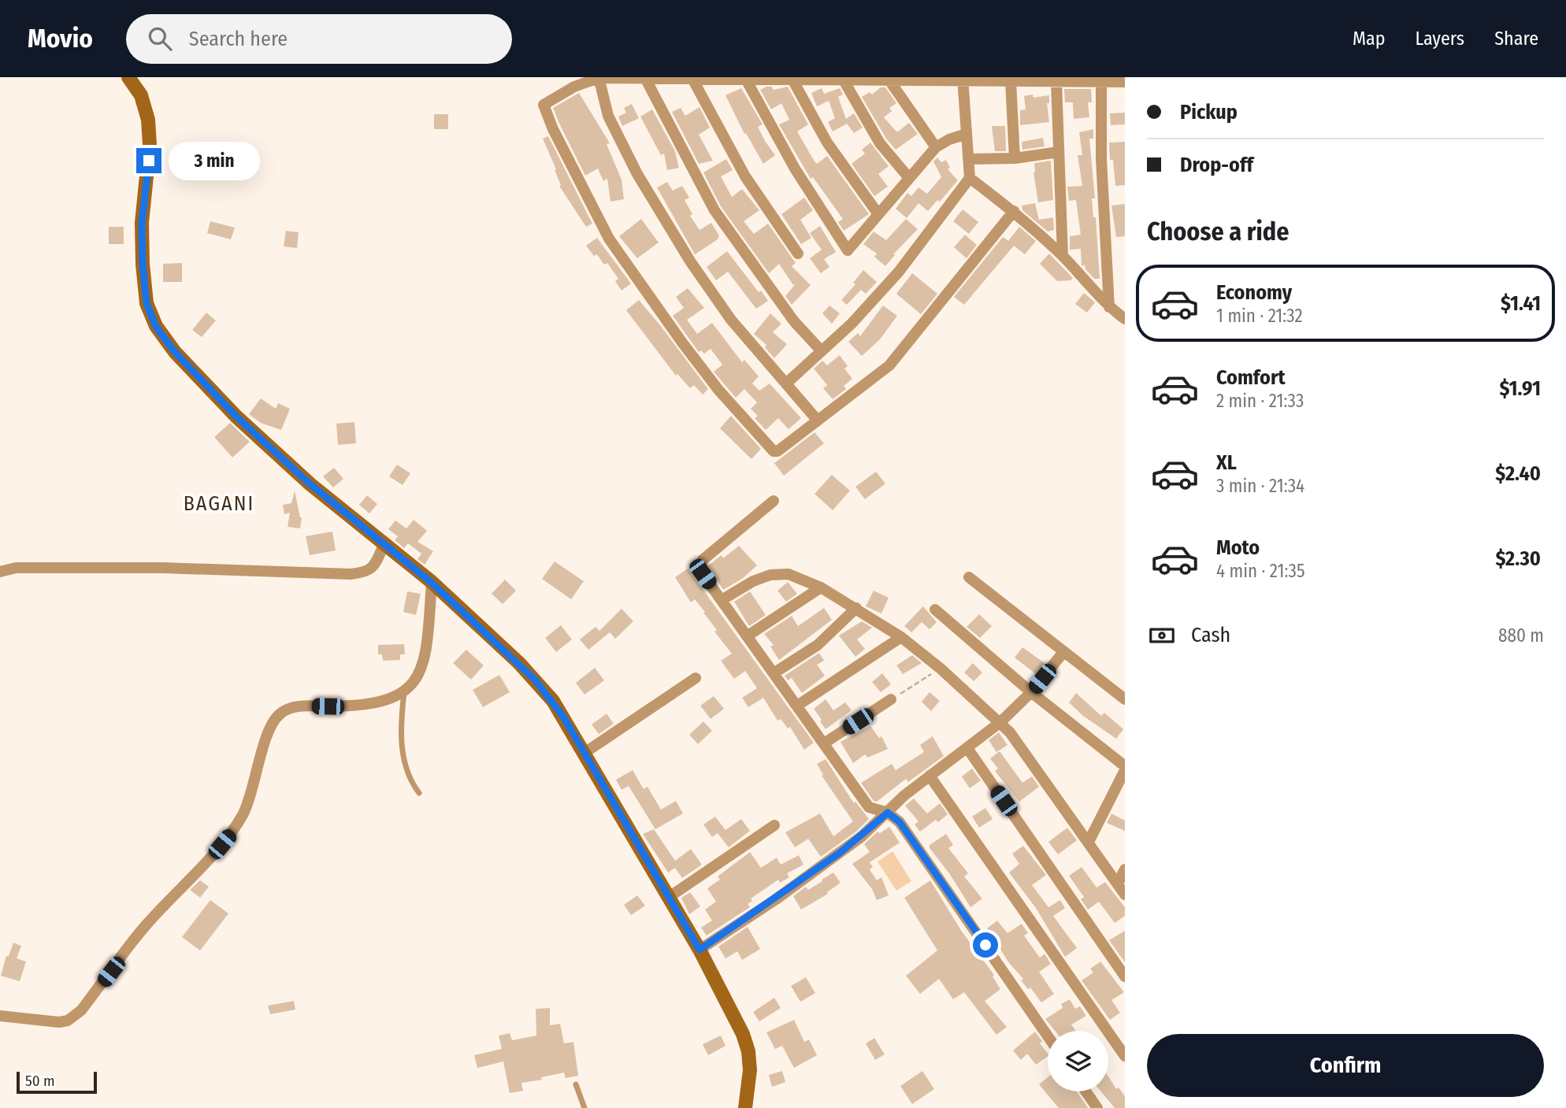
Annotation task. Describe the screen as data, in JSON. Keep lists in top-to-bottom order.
{
  "districts": ["BAGANI"],
  "scale_bar": "50 m",
  "page": {
    "header": "Movio",
    "search": "Search here",
    "nav": ["Map", "Layers", "Share"],
    "banner": ["Pickup", "Drop-off"],
    "bubble": "3 min",
    "heading": "Choose a ride",
    "list": [
      {
        "name": "Economy",
        "note": "1 min · 21:32",
        "value": "$1.41"
      },
      {
        "name": "Comfort",
        "note": "2 min · 21:33",
        "value": "$1.91"
      },
      {
        "name": "XL",
        "note": "3 min · 21:34",
        "value": "$2.40"
      },
      {
        "name": "Moto",
        "note": "4 min · 21:35",
        "value": "$2.30"
      }
    ],
    "pay": ["Cash", "880 m"],
    "buttons": "Confirm",
    "scale": "50 m"
  }
}
